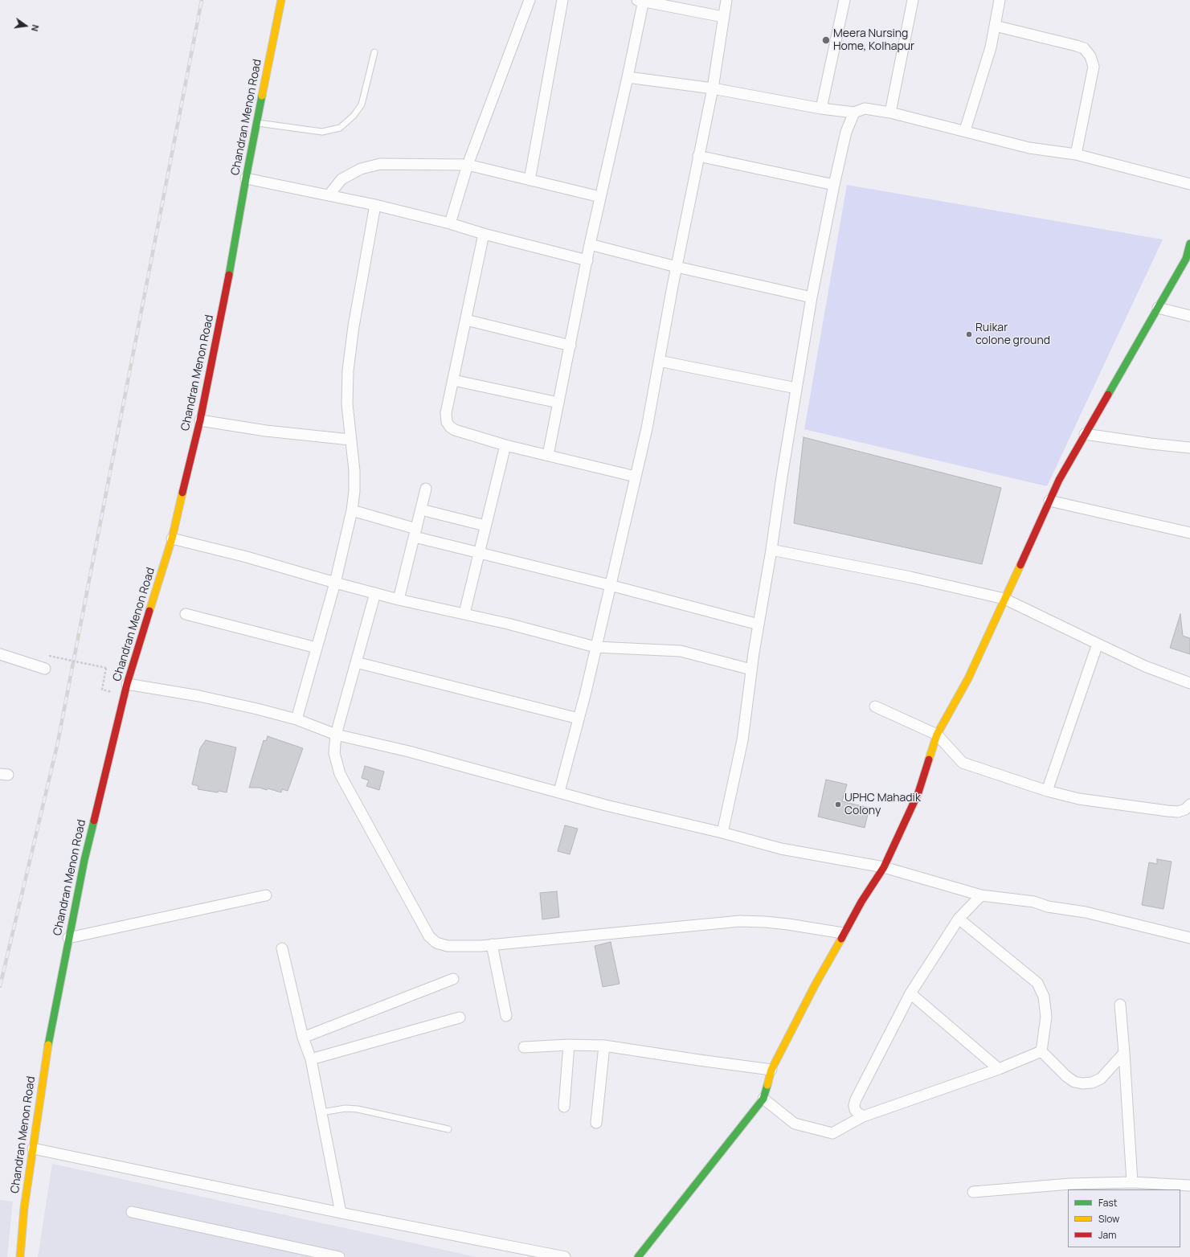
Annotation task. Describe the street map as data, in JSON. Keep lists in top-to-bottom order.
{
  "streets": {
    "street": ["Chandran Menon Road"]
  },
  "places": ["Meera Nursing Home, Kolhapur", "Ruikar colone ground", "UPHC Mahadik Colony"],
  "legend": ["Fast", "Slow", "Jam"],
  "north": "right"
}
